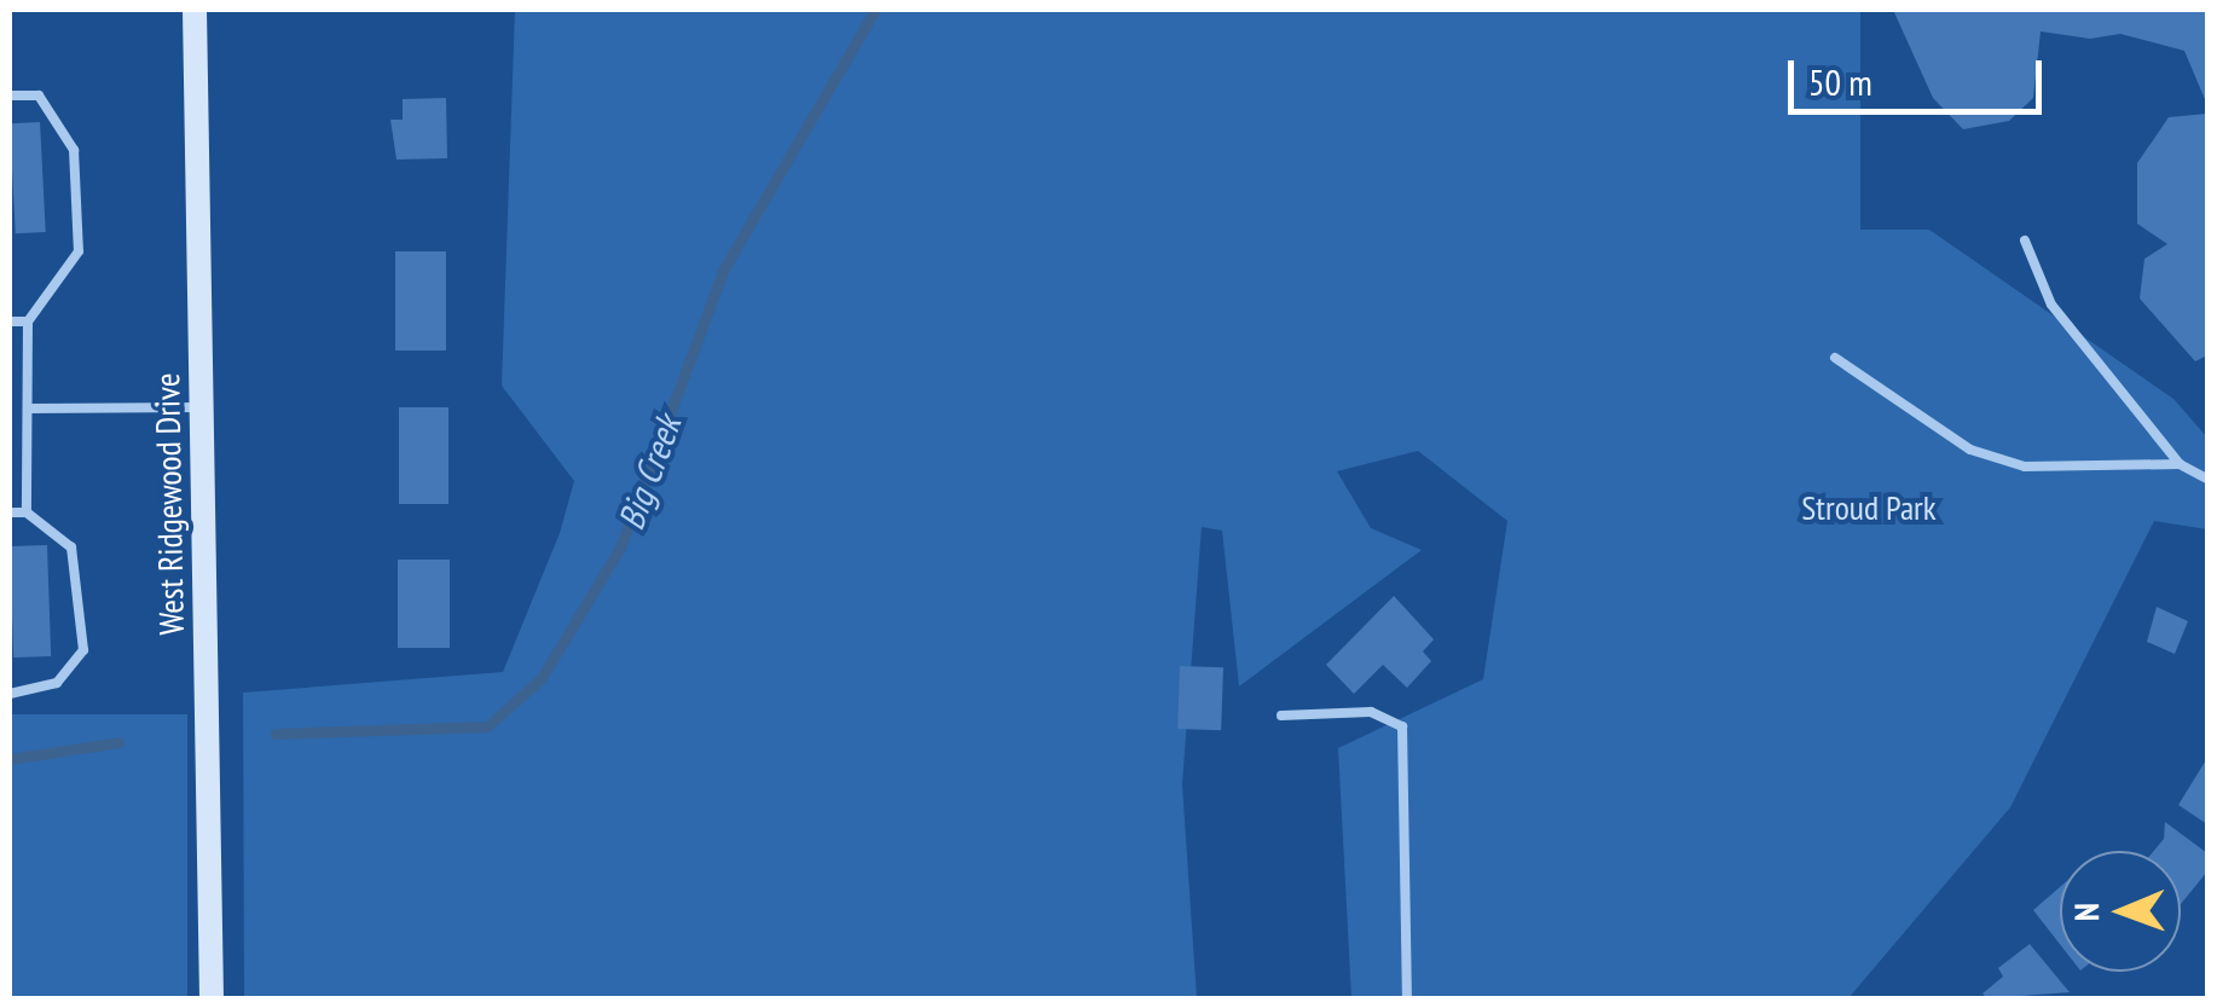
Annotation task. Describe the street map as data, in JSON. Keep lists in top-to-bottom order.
{
  "streets": {
    "main road": ["West Ridgewood Drive"]
  },
  "water": ["Big Creek"],
  "parks": ["Stroud Park"],
  "scale_bar": "50 m",
  "north": "left"
}
